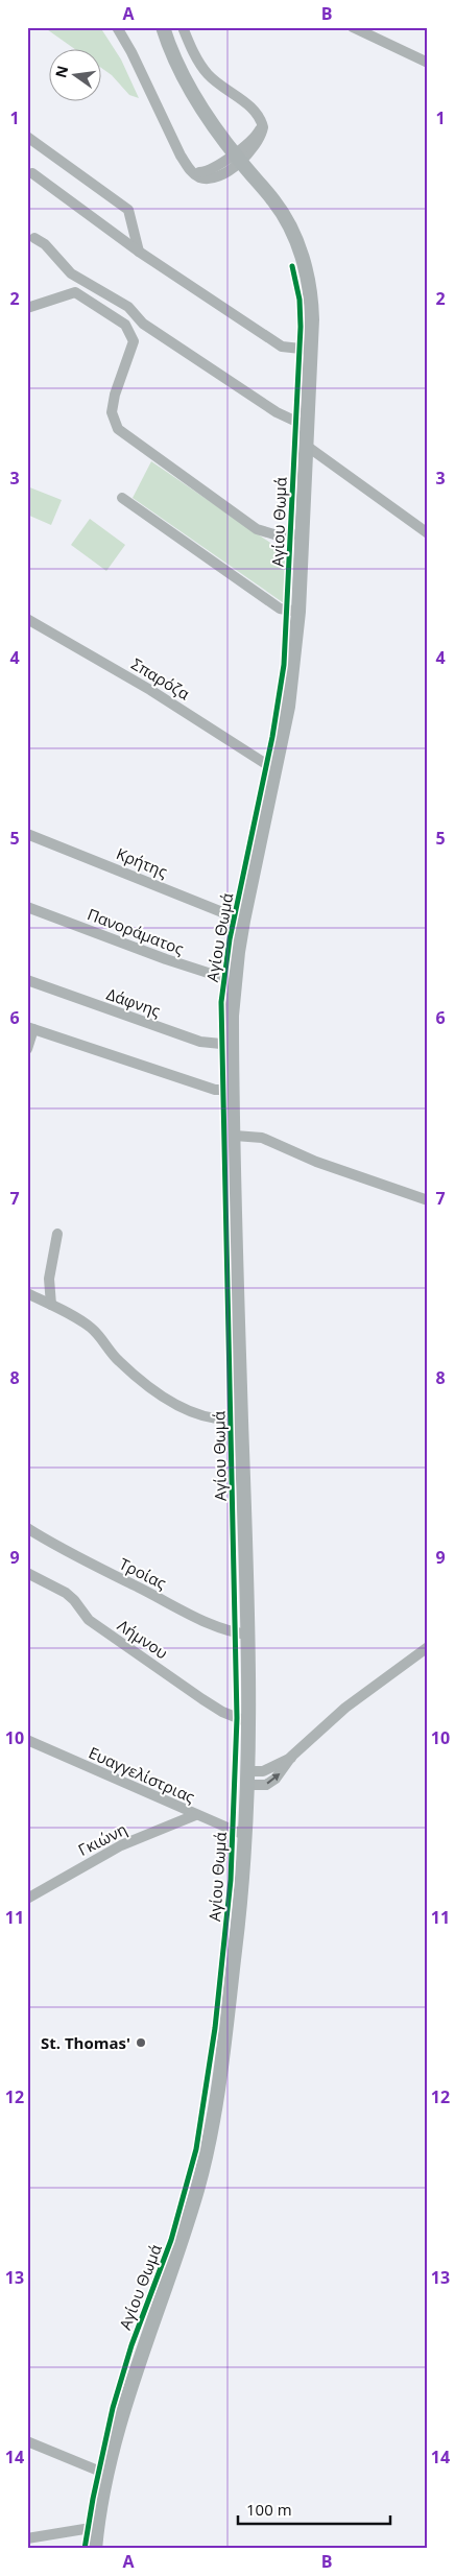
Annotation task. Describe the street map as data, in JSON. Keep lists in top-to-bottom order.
{
  "streets": {
    "main road": ["Αγίου Θωμά"],
    "street": [
      "Σπαρόζα",
      "Κρήτης",
      "Πανοράματος",
      "Δάφνης",
      "Τροίας",
      "Λήμνου",
      "Ευαγγελίστριας",
      "Γκιώνη"
    ]
  },
  "crossings": [
    ["Αγίου Θωμά", "Σπαρόζα"],
    ["Αγίου Θωμά", "Κρήτης"],
    ["Αγίου Θωμά", "Πανοράματος"],
    ["Αγίου Θωμά", "Δάφνης"],
    ["Αγίου Θωμά", "Τροίας"],
    ["Αγίου Θωμά", "Λήμνου"],
    ["Αγίου Θωμά", "Ευαγγελίστριας"],
    ["Ευαγγελίστριας", "Γκιώνη"]
  ],
  "places": ["St. Thomas'"],
  "scale_bar": "100 m",
  "north": "left",
  "grid": {
    "columns": ["A", "B"],
    "rows": [
      "1",
      "2",
      "3",
      "4",
      "5",
      "6",
      "7",
      "8",
      "9",
      "10",
      "11",
      "12",
      "13",
      "14"
    ]
  }
}
